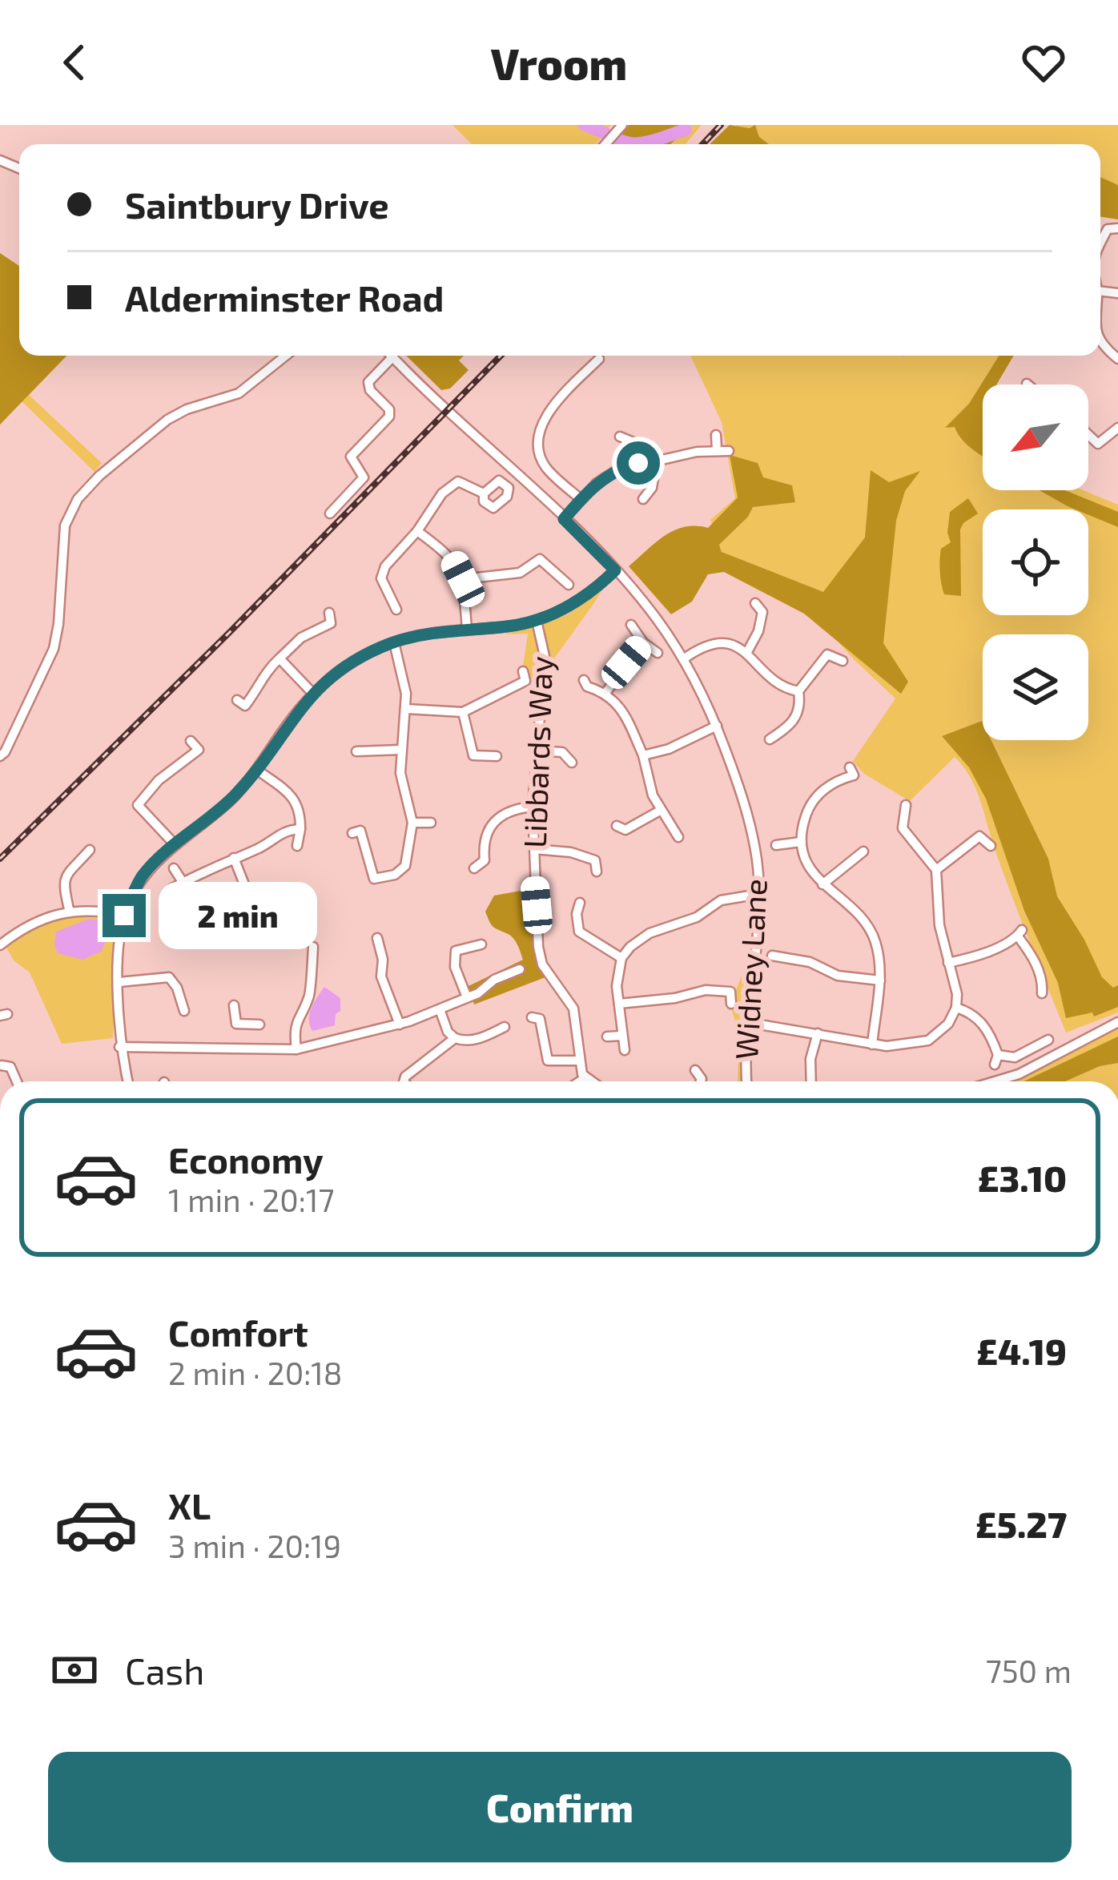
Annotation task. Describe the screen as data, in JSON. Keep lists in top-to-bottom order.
{
  "streets": {
    "street": ["Libbards Way", "Widney Lane"]
  },
  "north": "bottom left",
  "page": {
    "header": "Vroom",
    "banner": ["Saintbury Drive", "Alderminster Road"],
    "bubble": "2 min",
    "list": [
      {
        "name": "Economy",
        "note": "1 min · 20:17",
        "value": "£3.10"
      },
      {
        "name": "Comfort",
        "note": "2 min · 20:18",
        "value": "£4.19"
      },
      {
        "name": "XL",
        "note": "3 min · 20:19",
        "value": "£5.27"
      }
    ],
    "pay": ["Cash", "750 m"],
    "buttons": "Confirm"
  }
}
